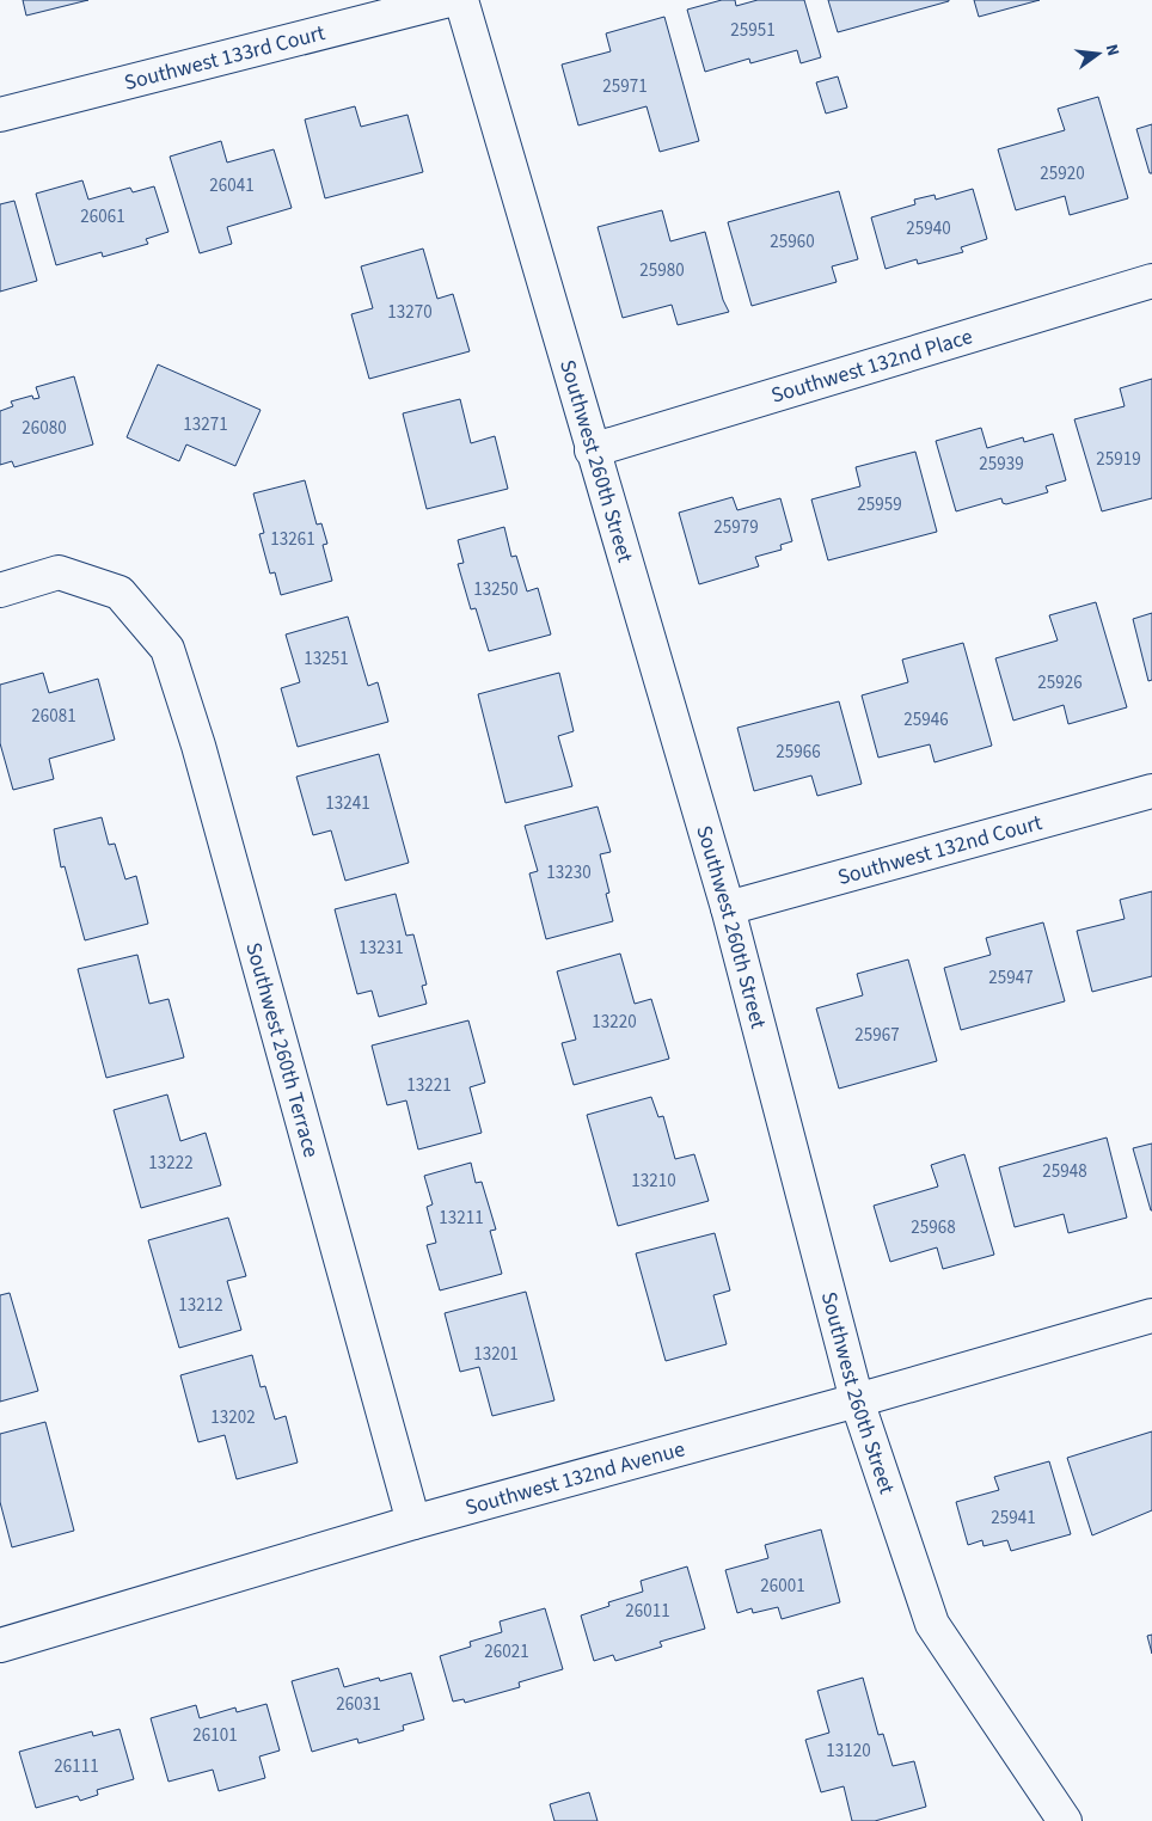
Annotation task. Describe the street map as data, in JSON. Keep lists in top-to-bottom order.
{
  "streets": {
    "street": [
      "Southwest 133rd Court",
      "Southwest 132nd Place",
      "Southwest 260th Street",
      "Southwest 132nd Court",
      "Southwest 260th Terrace",
      "Southwest 132nd Avenue"
    ]
  },
  "crossings": [
    ["Southwest 132nd Place", "Southwest 260th Street"],
    ["Southwest 260th Street", "Southwest 132nd Court"],
    ["Southwest 260th Street", "Southwest 132nd Avenue"],
    ["Southwest 260th Terrace", "Southwest 132nd Avenue"]
  ],
  "house_numbers": [
    "25951",
    "25971",
    "25920",
    "26041",
    "26061",
    "25940",
    "25960",
    "25980",
    "13270",
    "13271",
    "26080",
    "25919",
    "25939",
    "25959",
    "25979",
    "13261",
    "13250",
    "13251",
    "25926",
    "26081",
    "25946",
    "25966",
    "13241",
    "13230",
    "13231",
    "25947",
    "13220",
    "25967",
    "13221",
    "13222",
    "25948",
    "13210",
    "13211",
    "25968",
    "13212",
    "13201",
    "13202",
    "25941",
    "26001",
    "26011",
    "26021",
    "26031",
    "26101",
    "13120",
    "26111"
  ],
  "north": "right"
}
